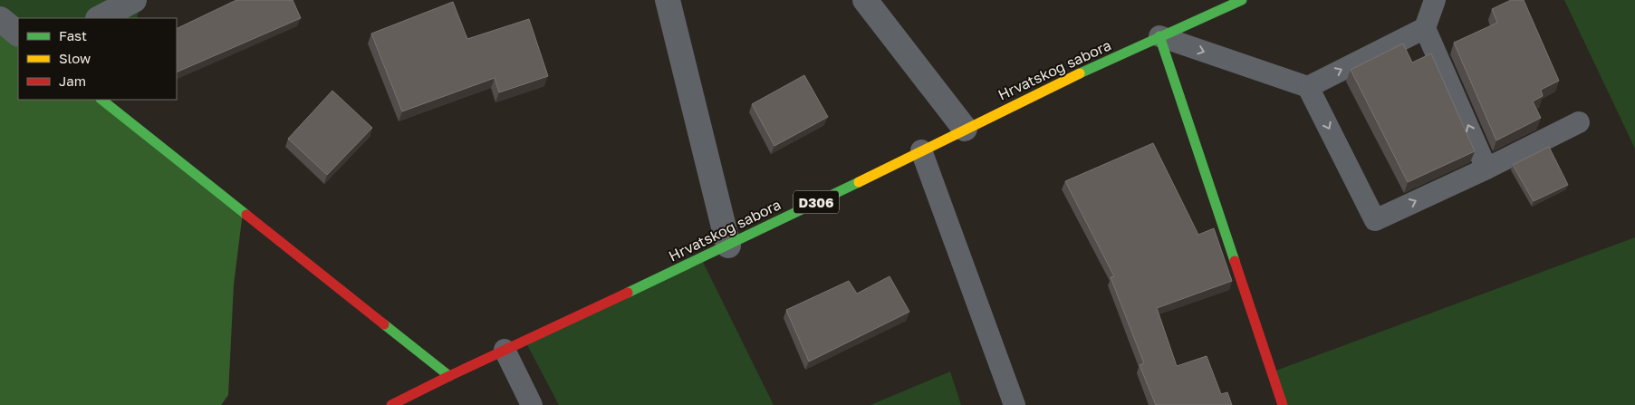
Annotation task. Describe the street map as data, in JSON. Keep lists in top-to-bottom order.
{
  "streets": {
    "main road": ["Hrvatskog sabora", "D306"]
  },
  "legend": ["Fast", "Slow", "Jam"]
}
